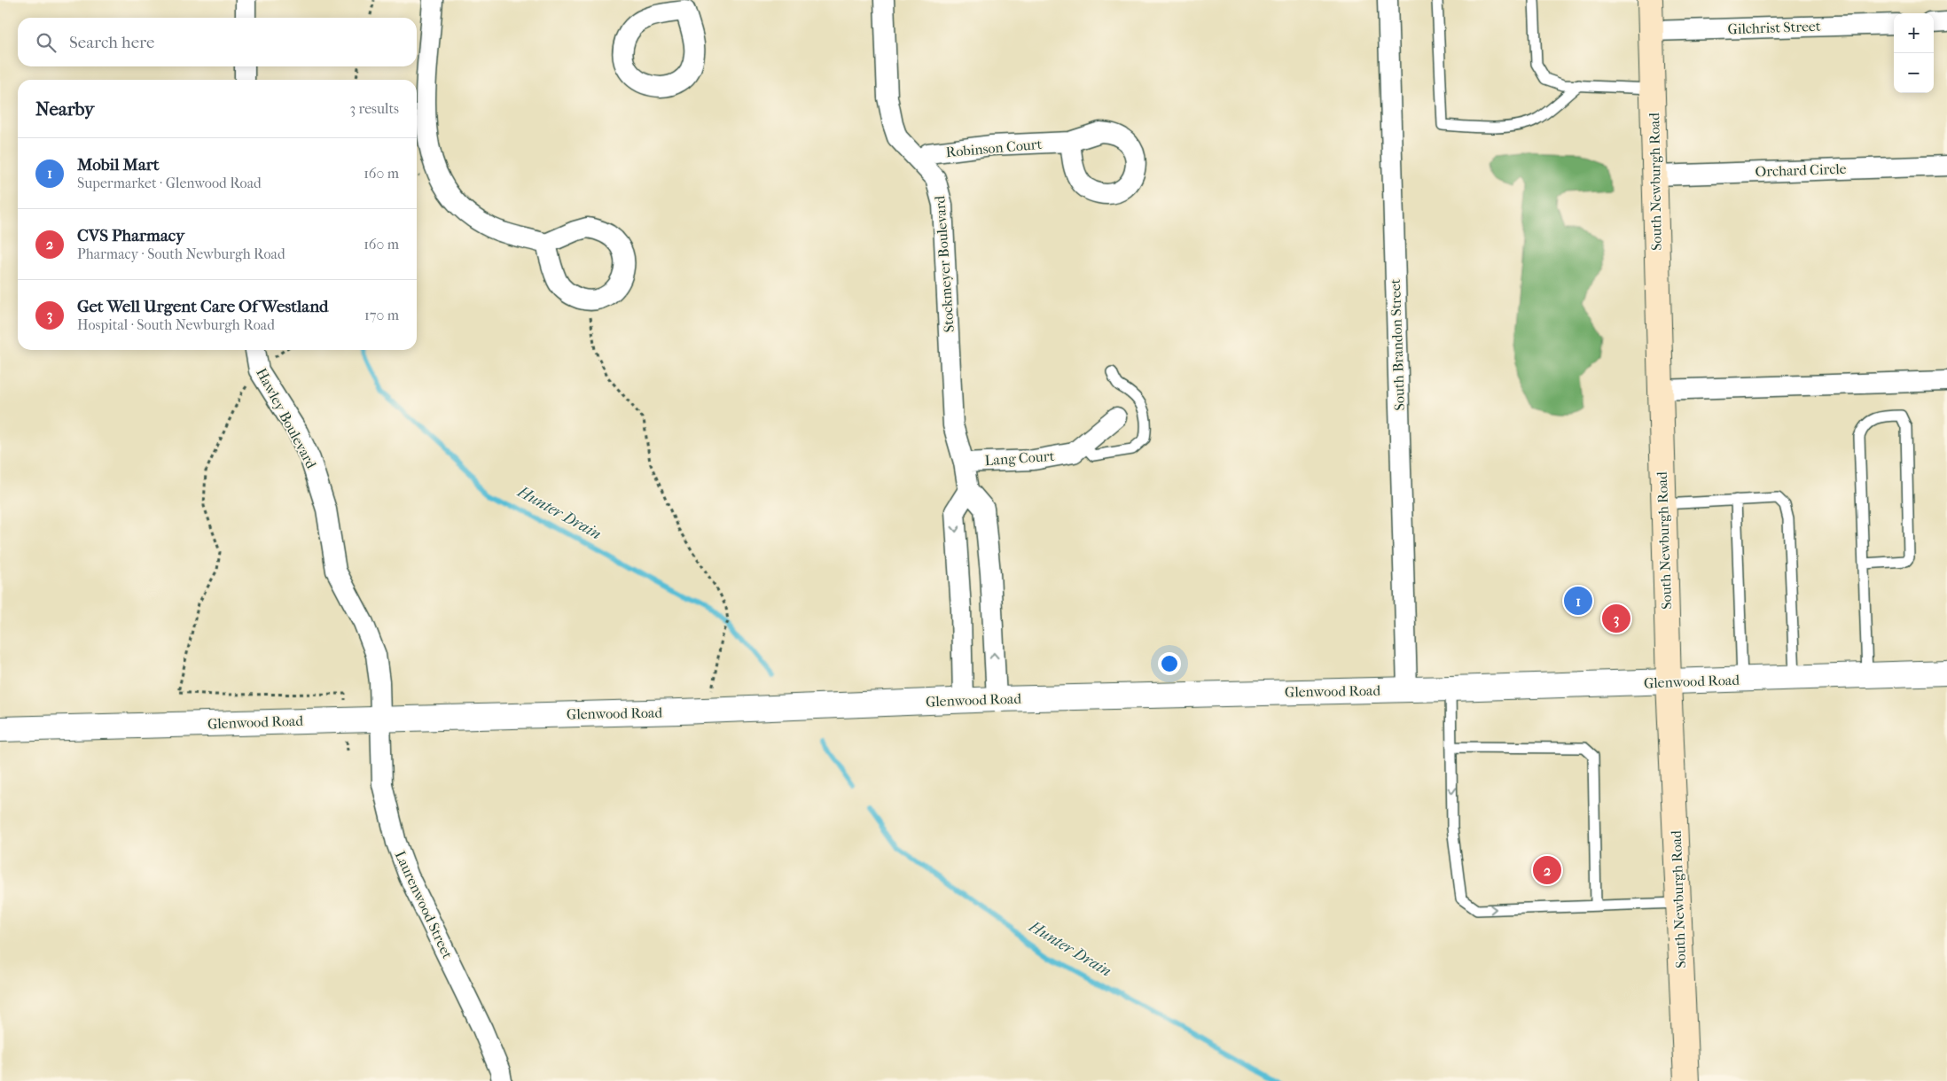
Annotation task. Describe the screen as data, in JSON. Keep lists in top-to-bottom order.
{
  "streets": {
    "main road": ["South Newburgh Road"],
    "street": [
      "Gilchrist Street",
      "Robinson Court",
      "Orchard Circle",
      "Stockmeyer Boulevard",
      "South Brandon Street",
      "Hawley Boulevard",
      "Lang Court",
      "Glenwood Road",
      "Laurenwood Street"
    ]
  },
  "crossings": [
    ["Gilchrist Street", "South Newburgh Road"],
    ["Robinson Court", "Stockmeyer Boulevard"],
    ["Orchard Circle", "South Newburgh Road"],
    ["South Newburgh Road", "Glenwood Road"],
    ["Stockmeyer Boulevard", "Lang Court"],
    ["South Brandon Street", "Glenwood Road"],
    ["Hawley Boulevard", "Glenwood Road"],
    ["Hawley Boulevard", "Laurenwood Street"],
    ["Glenwood Road", "Laurenwood Street"]
  ],
  "water": ["Hunter Drain"],
  "page": {
    "map_buttons": ["+", "−"],
    "search": "Search here",
    "heading": ["Nearby", "3 results"],
    "list": [
      {
        "mark": "1",
        "name": "Mobil Mart",
        "note": "Supermarket · Glenwood Road",
        "value": "160 m"
      },
      {
        "mark": "2",
        "name": "CVS Pharmacy",
        "note": "Pharmacy · South Newburgh Road",
        "value": "160 m"
      },
      {
        "mark": "3",
        "name": "Get Well Urgent Care Of Westland",
        "note": "Hospital · South Newburgh Road",
        "value": "170 m"
      }
    ],
    "pins": ["1", "3", "2"]
  }
}
